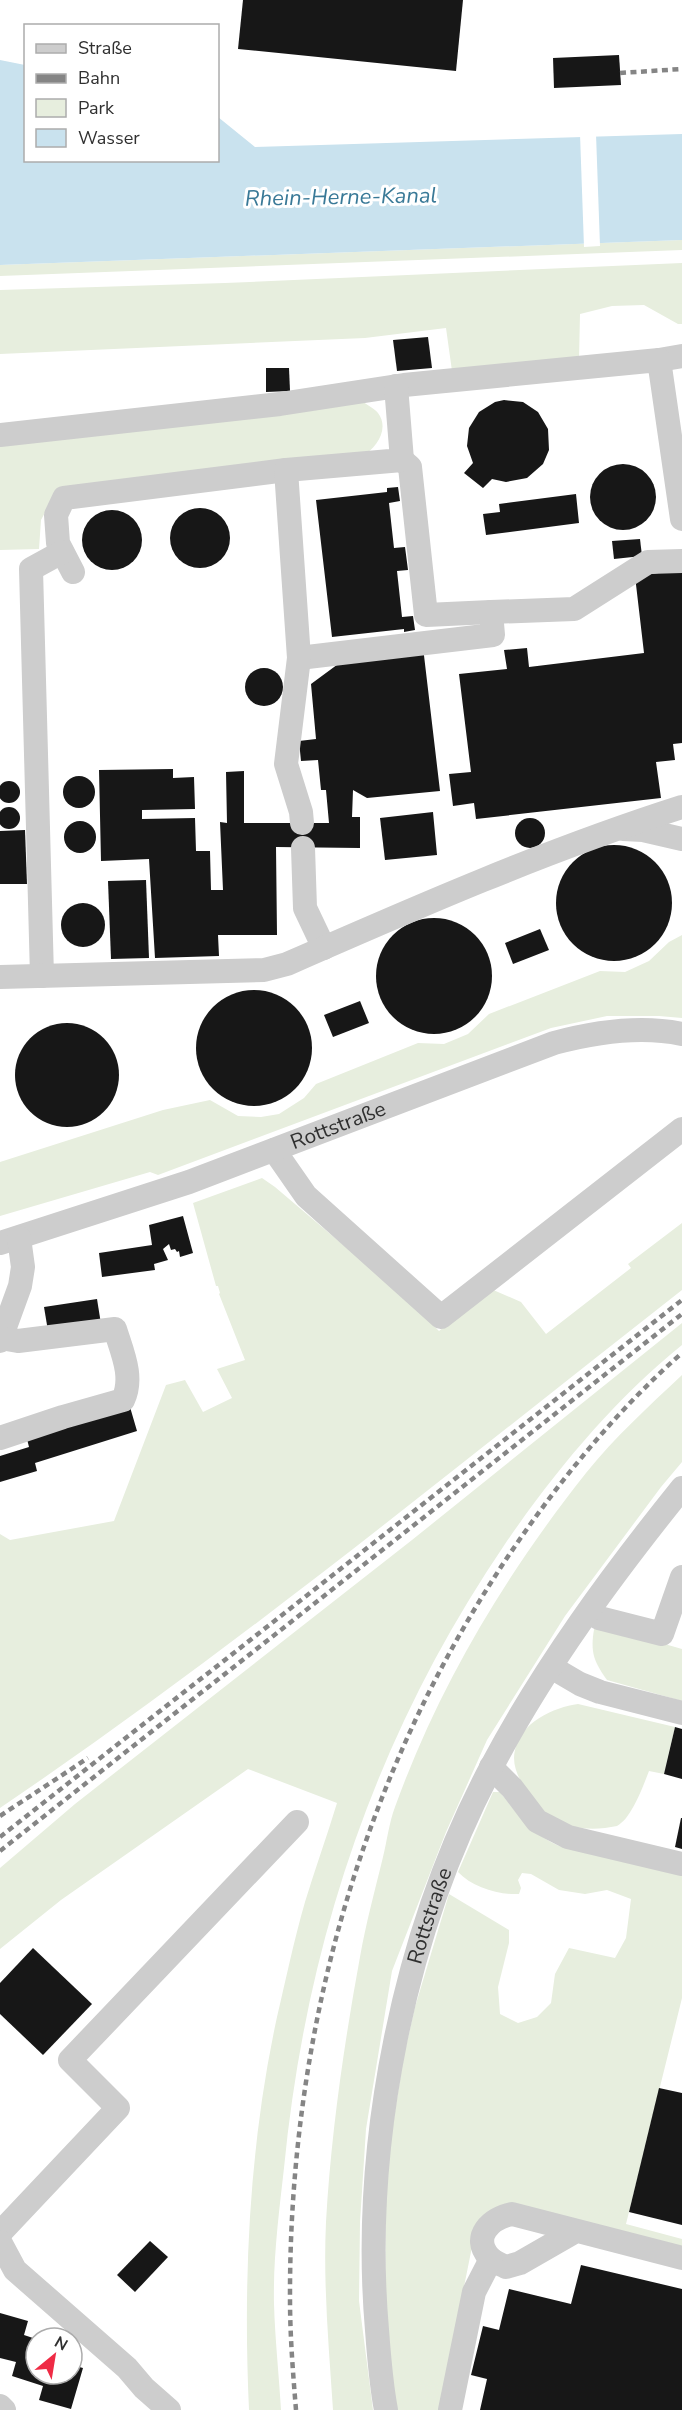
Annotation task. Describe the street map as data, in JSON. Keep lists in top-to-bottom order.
{
  "streets": {
    "street": ["Rottstraße"]
  },
  "water": ["Rhein-Herne-Kanal"],
  "legend": [
    "Straße",
    "Bahn",
    "Park",
    "Wasser"
  ],
  "north": "top right"
}
